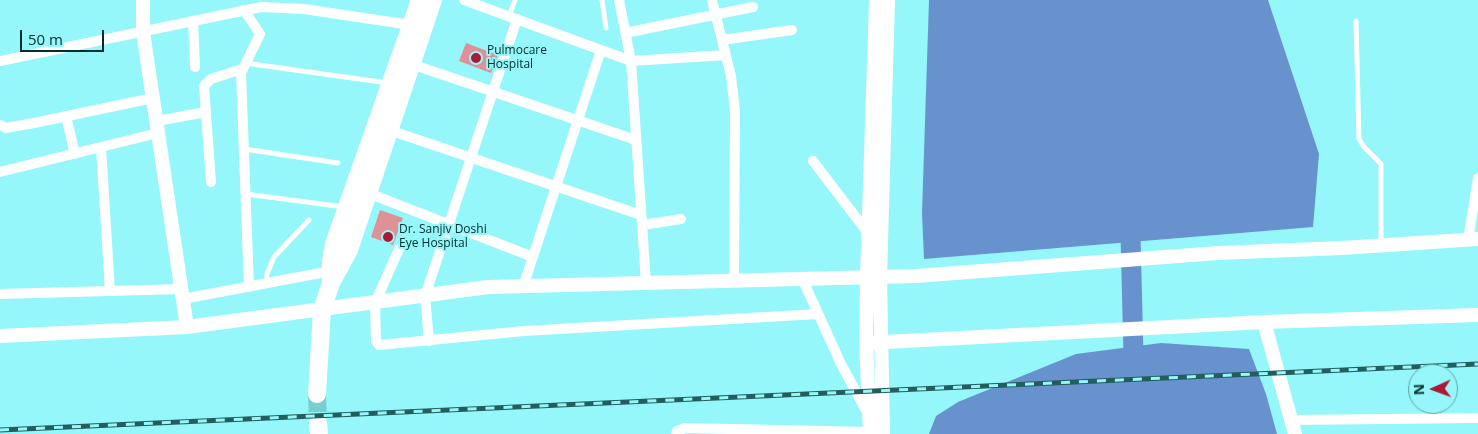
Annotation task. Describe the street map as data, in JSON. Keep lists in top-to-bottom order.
{
  "places": ["Pulmocare Hospital", "Dr. Sanjiv Doshi Eye Hospital"],
  "scale_bar": "50 m",
  "north": "left"
}
